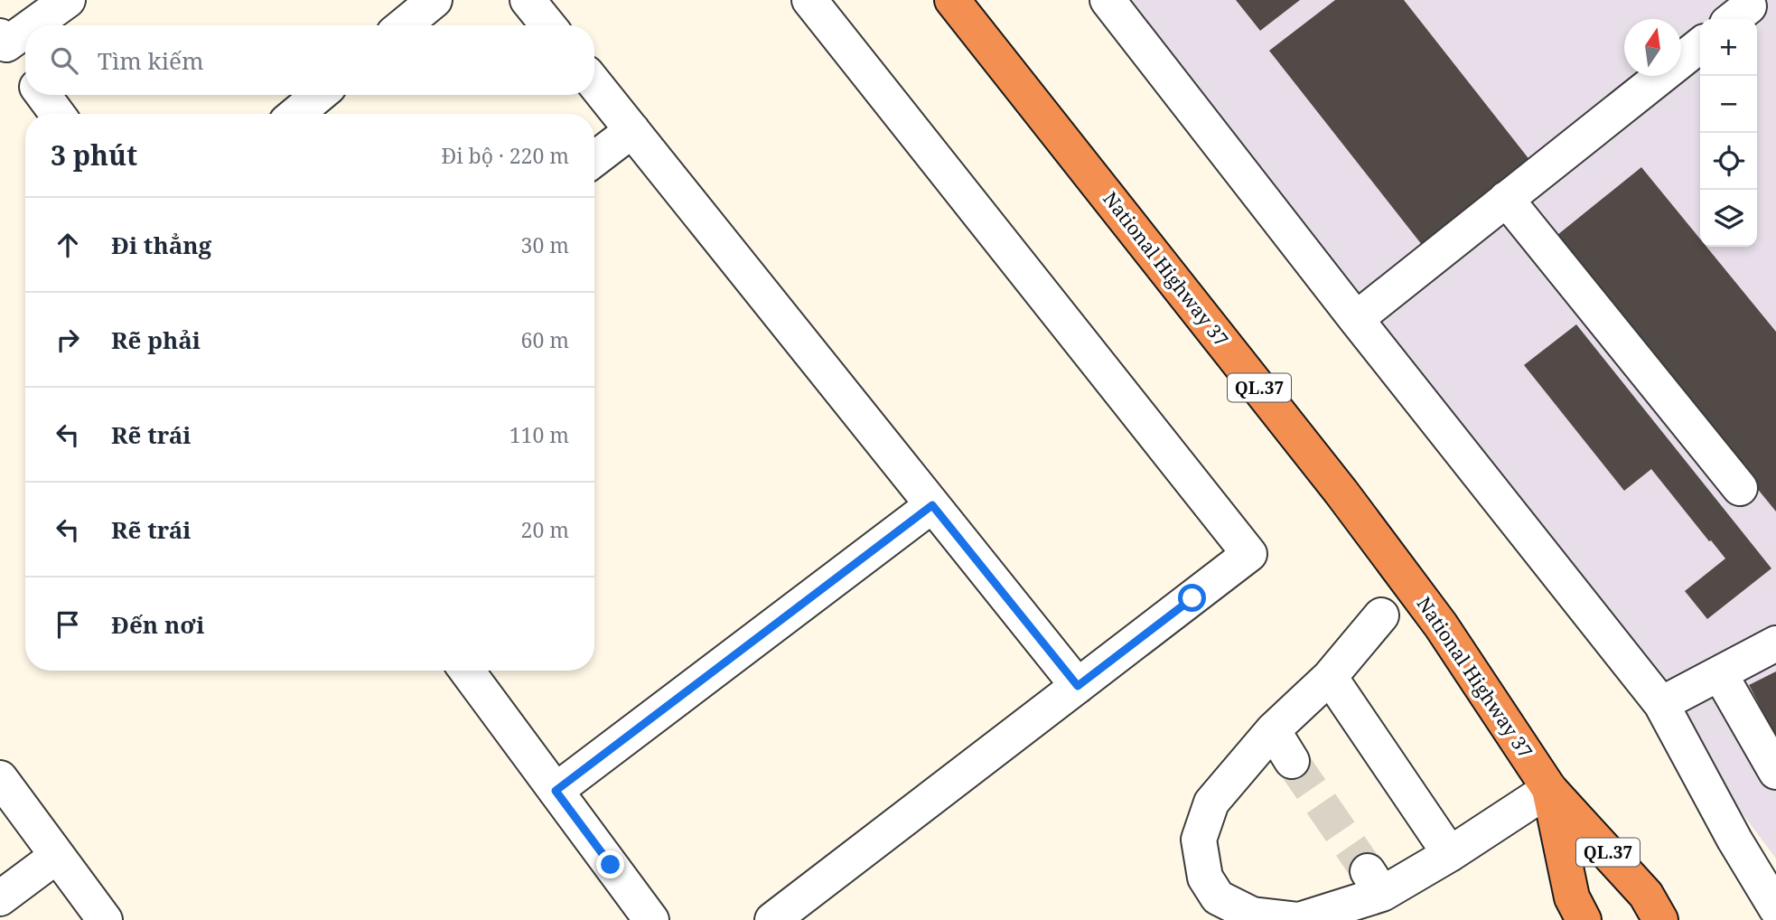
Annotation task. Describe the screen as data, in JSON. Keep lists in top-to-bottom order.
{
  "streets": {
    "highway": ["National Highway 37", "QL.37"]
  },
  "north": "top",
  "page": {
    "map_buttons": ["+", "−"],
    "search": "Tìm kiếm",
    "heading": ["3 phút", "Đi bộ · 220 m"],
    "list": [
      ["Đi thẳng", "30 m"],
      ["Rẽ phải", "60 m"],
      ["Rẽ trái", "110 m"],
      ["Rẽ trái", "20 m"],
      "Đến nơi"
    ]
  }
}
